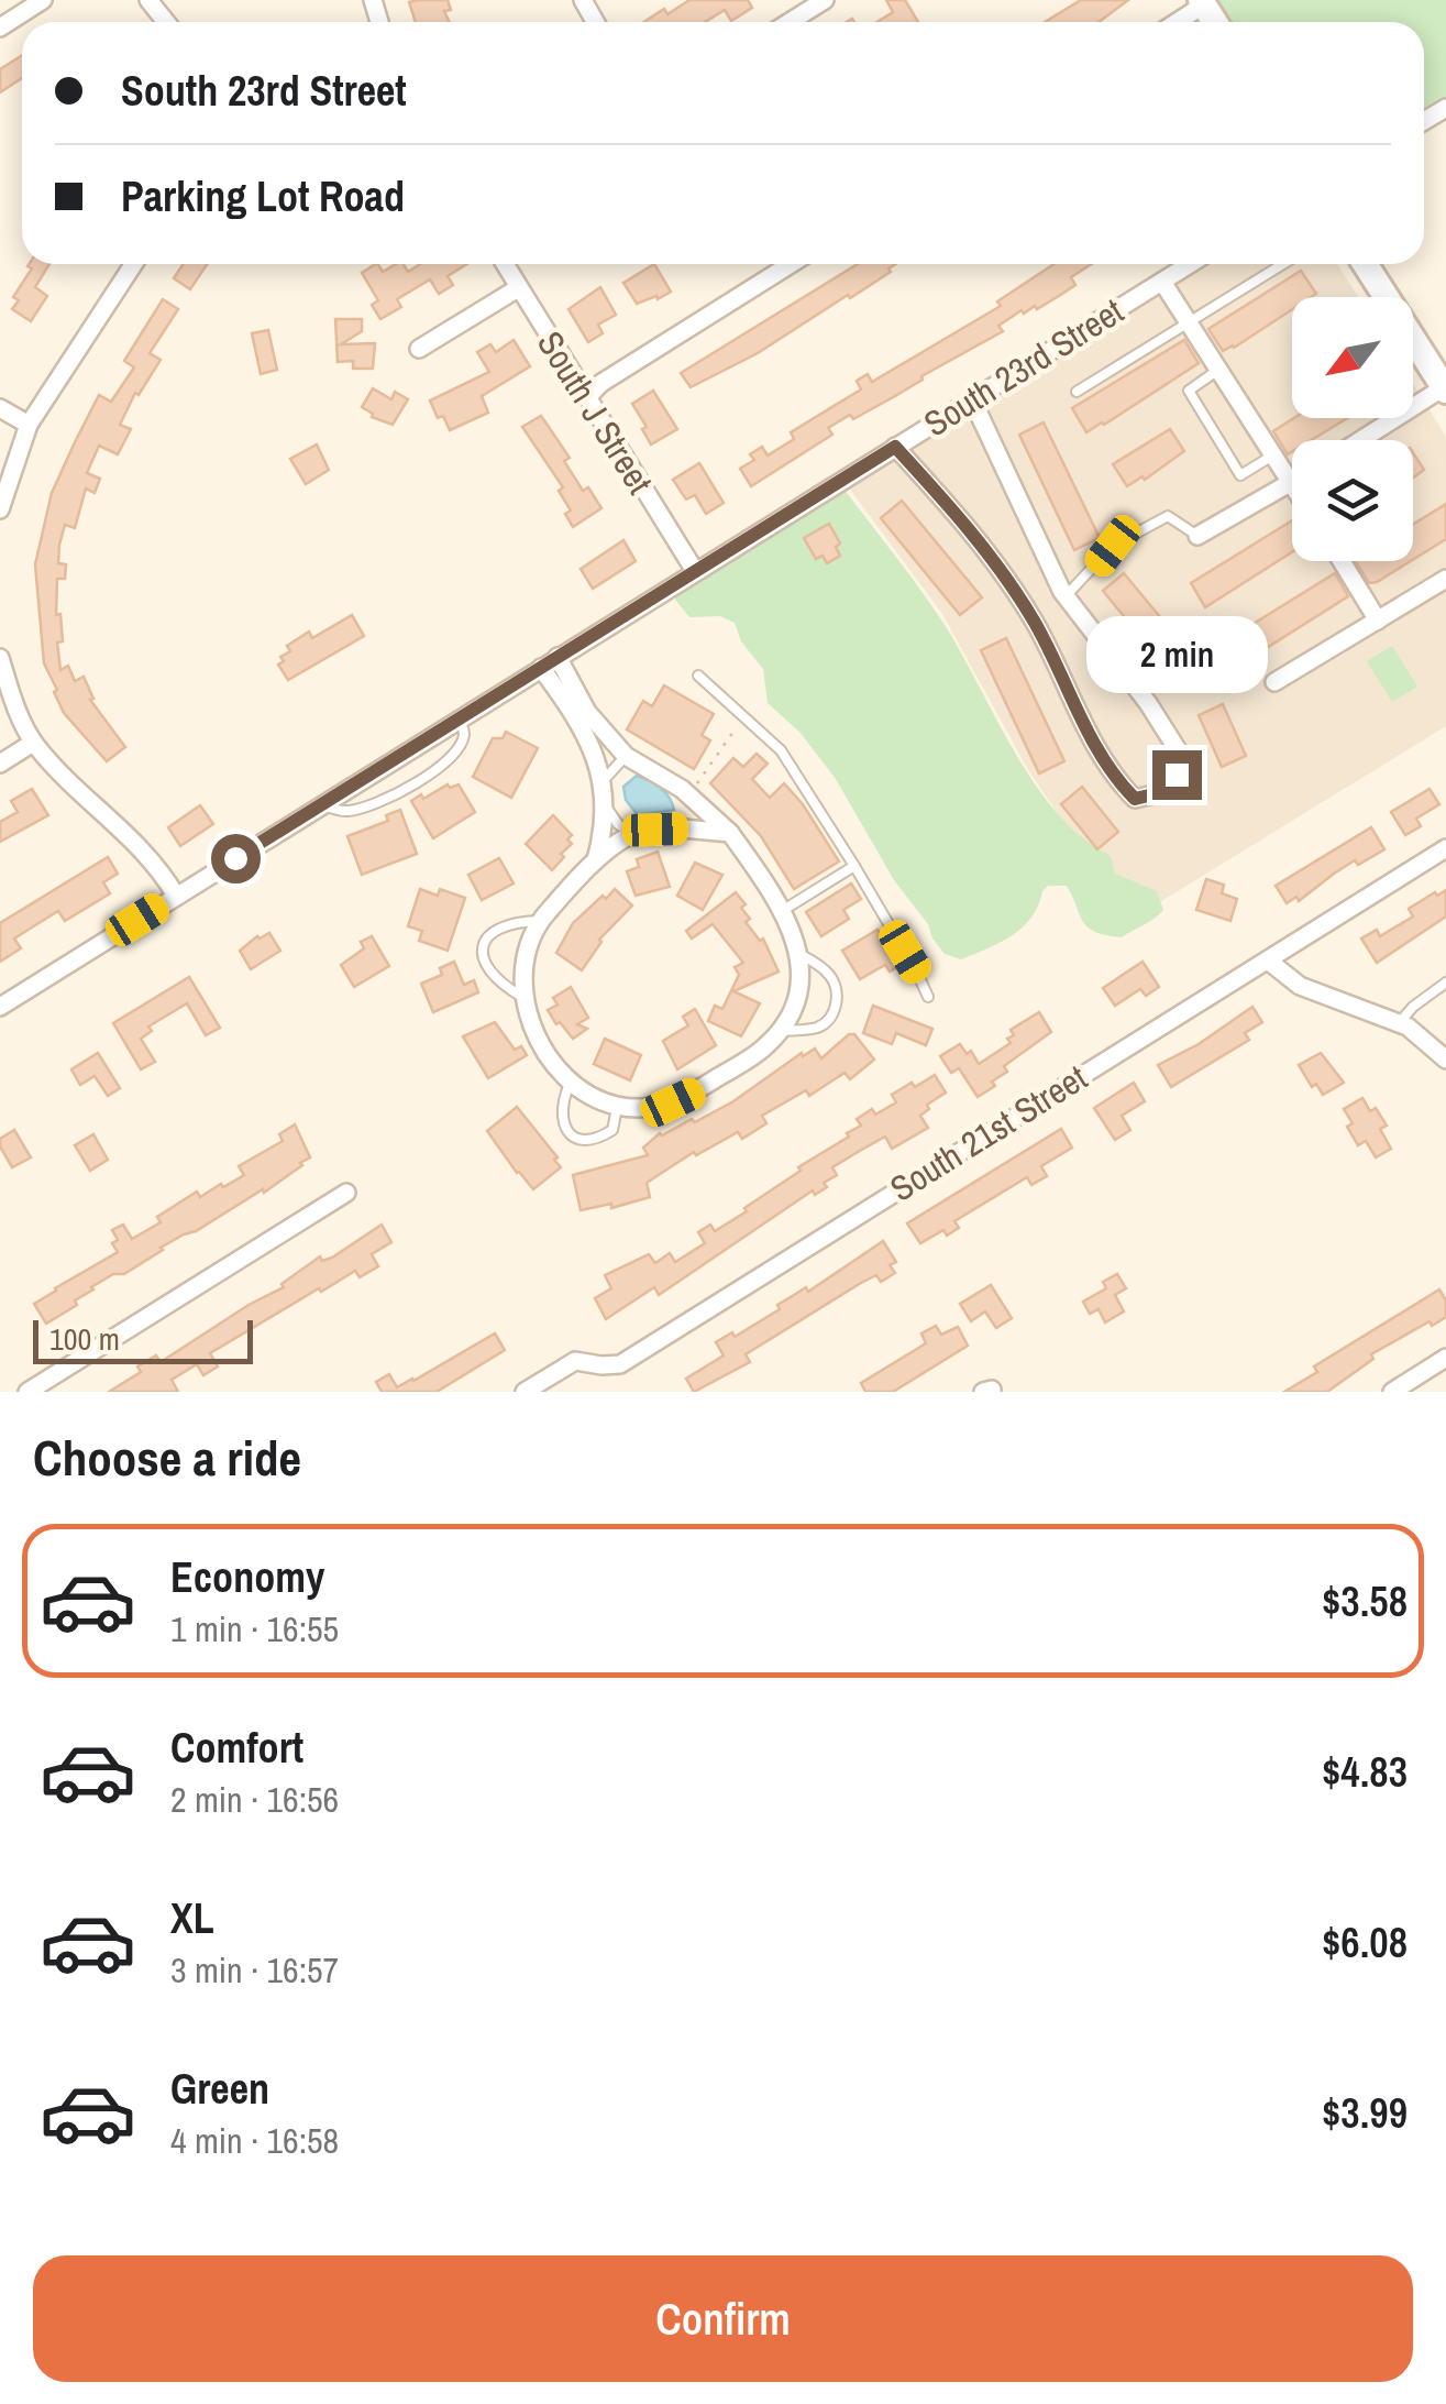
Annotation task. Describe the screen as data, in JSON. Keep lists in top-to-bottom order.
{
  "streets": {
    "street": ["South 23rd Street", "South J Street", "South 21st Street"]
  },
  "crossings": [
    ["South 23rd Street", "South J Street"]
  ],
  "scale_bar": "100 m",
  "north": "bottom left",
  "page": {
    "banner": ["South 23rd Street", "Parking Lot Road"],
    "bubble": "2 min",
    "scale": "100 m",
    "heading": "Choose a ride",
    "list": [
      {
        "name": "Economy",
        "note": "1 min · 16:55",
        "value": "$3.58"
      },
      {
        "name": "Comfort",
        "note": "2 min · 16:56",
        "value": "$4.83"
      },
      {
        "name": "XL",
        "note": "3 min · 16:57",
        "value": "$6.08"
      },
      {
        "name": "Green",
        "note": "4 min · 16:58",
        "value": "$3.99"
      }
    ],
    "buttons": "Confirm"
  }
}
